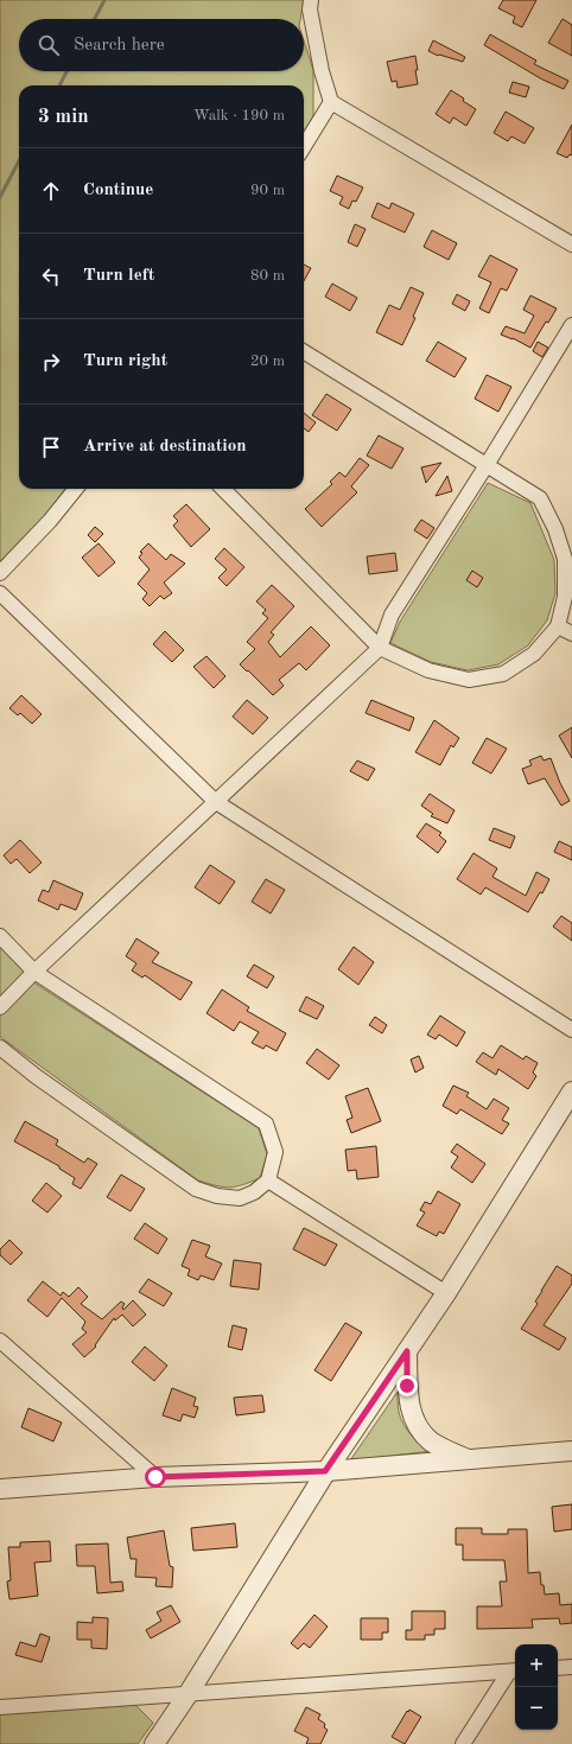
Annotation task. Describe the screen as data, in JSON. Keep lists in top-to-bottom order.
{
  "page": {
    "search": "Search here",
    "heading": ["3 min", "Walk · 190 m"],
    "list": [
      ["Continue", "90 m"],
      ["Turn left", "80 m"],
      ["Turn right", "20 m"],
      "Arrive at destination"
    ],
    "map_buttons": ["+", "−"]
  }
}
